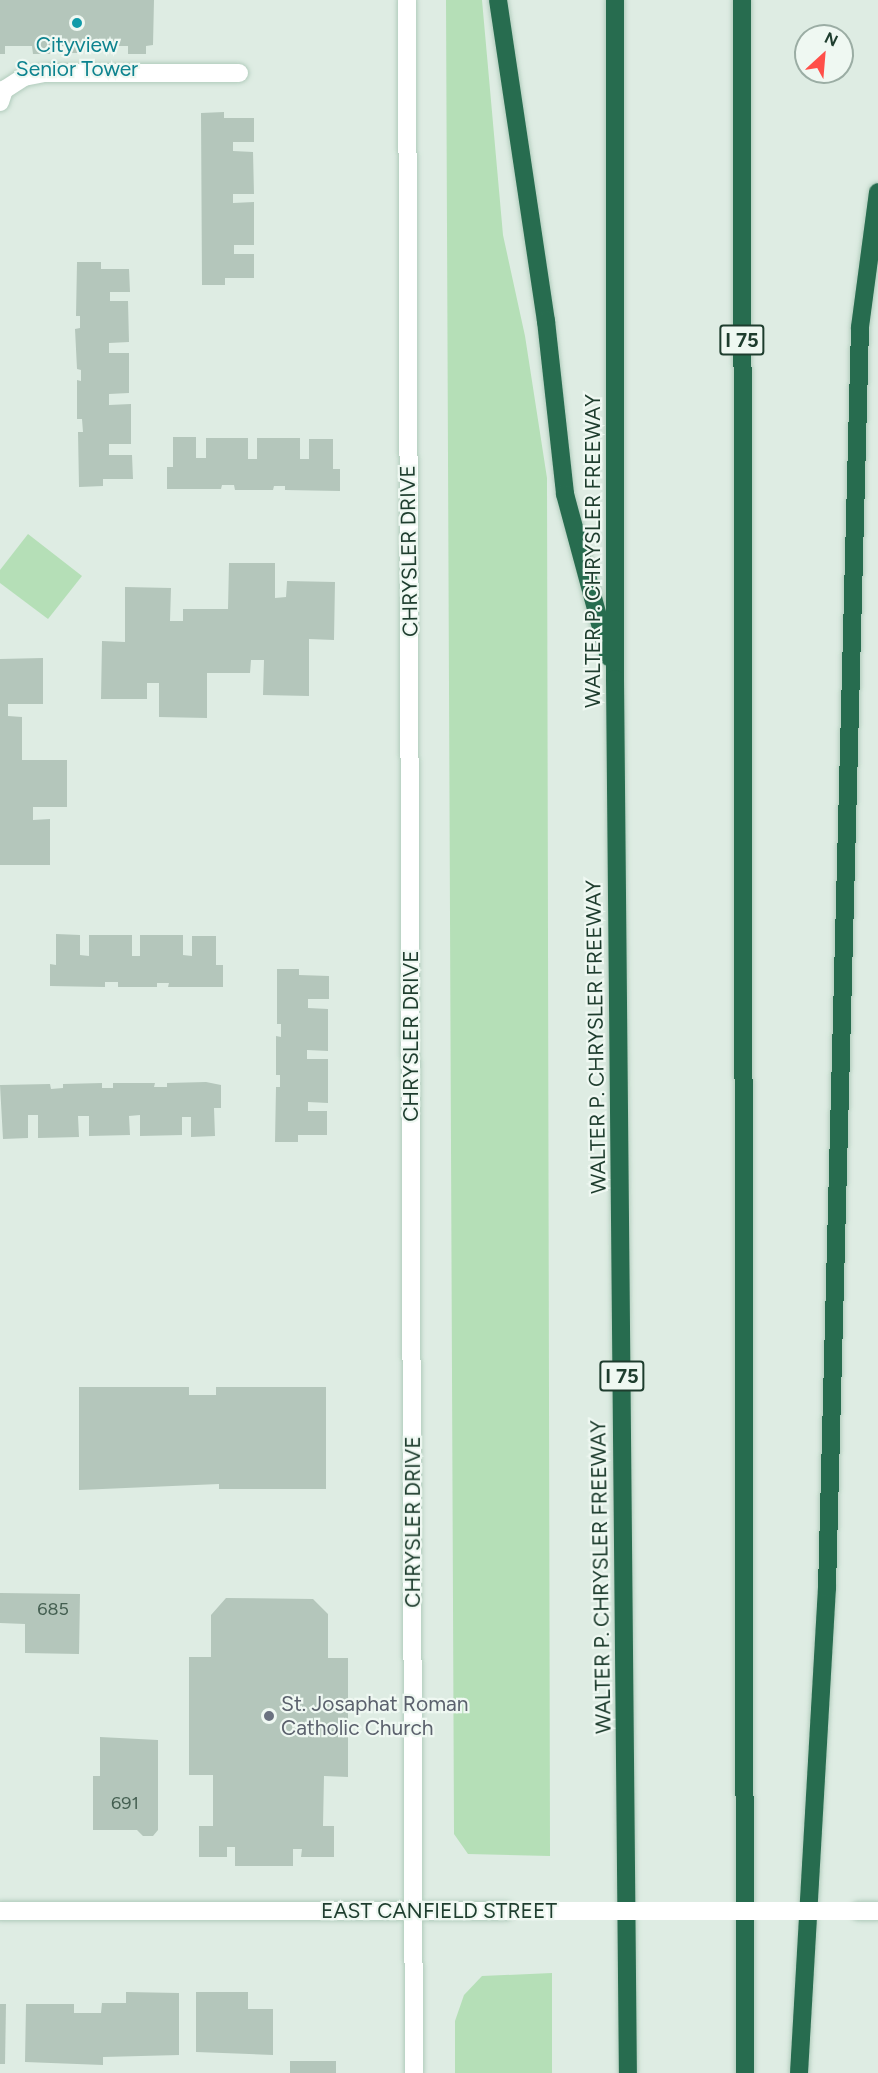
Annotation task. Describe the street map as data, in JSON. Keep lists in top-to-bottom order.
{
  "streets": {
    "highway": ["I 75", "WALTER P. CHRYSLER FREEWAY"],
    "street": ["CHRYSLER DRIVE", "EAST CANFIELD STREET"]
  },
  "crossings": [
    ["CHRYSLER DRIVE", "EAST CANFIELD STREET"]
  ],
  "places": ["Cityview Senior Tower", "St. Josaphat Roman Catholic Church"],
  "house_numbers": ["685", "691"],
  "north": "top right"
}
